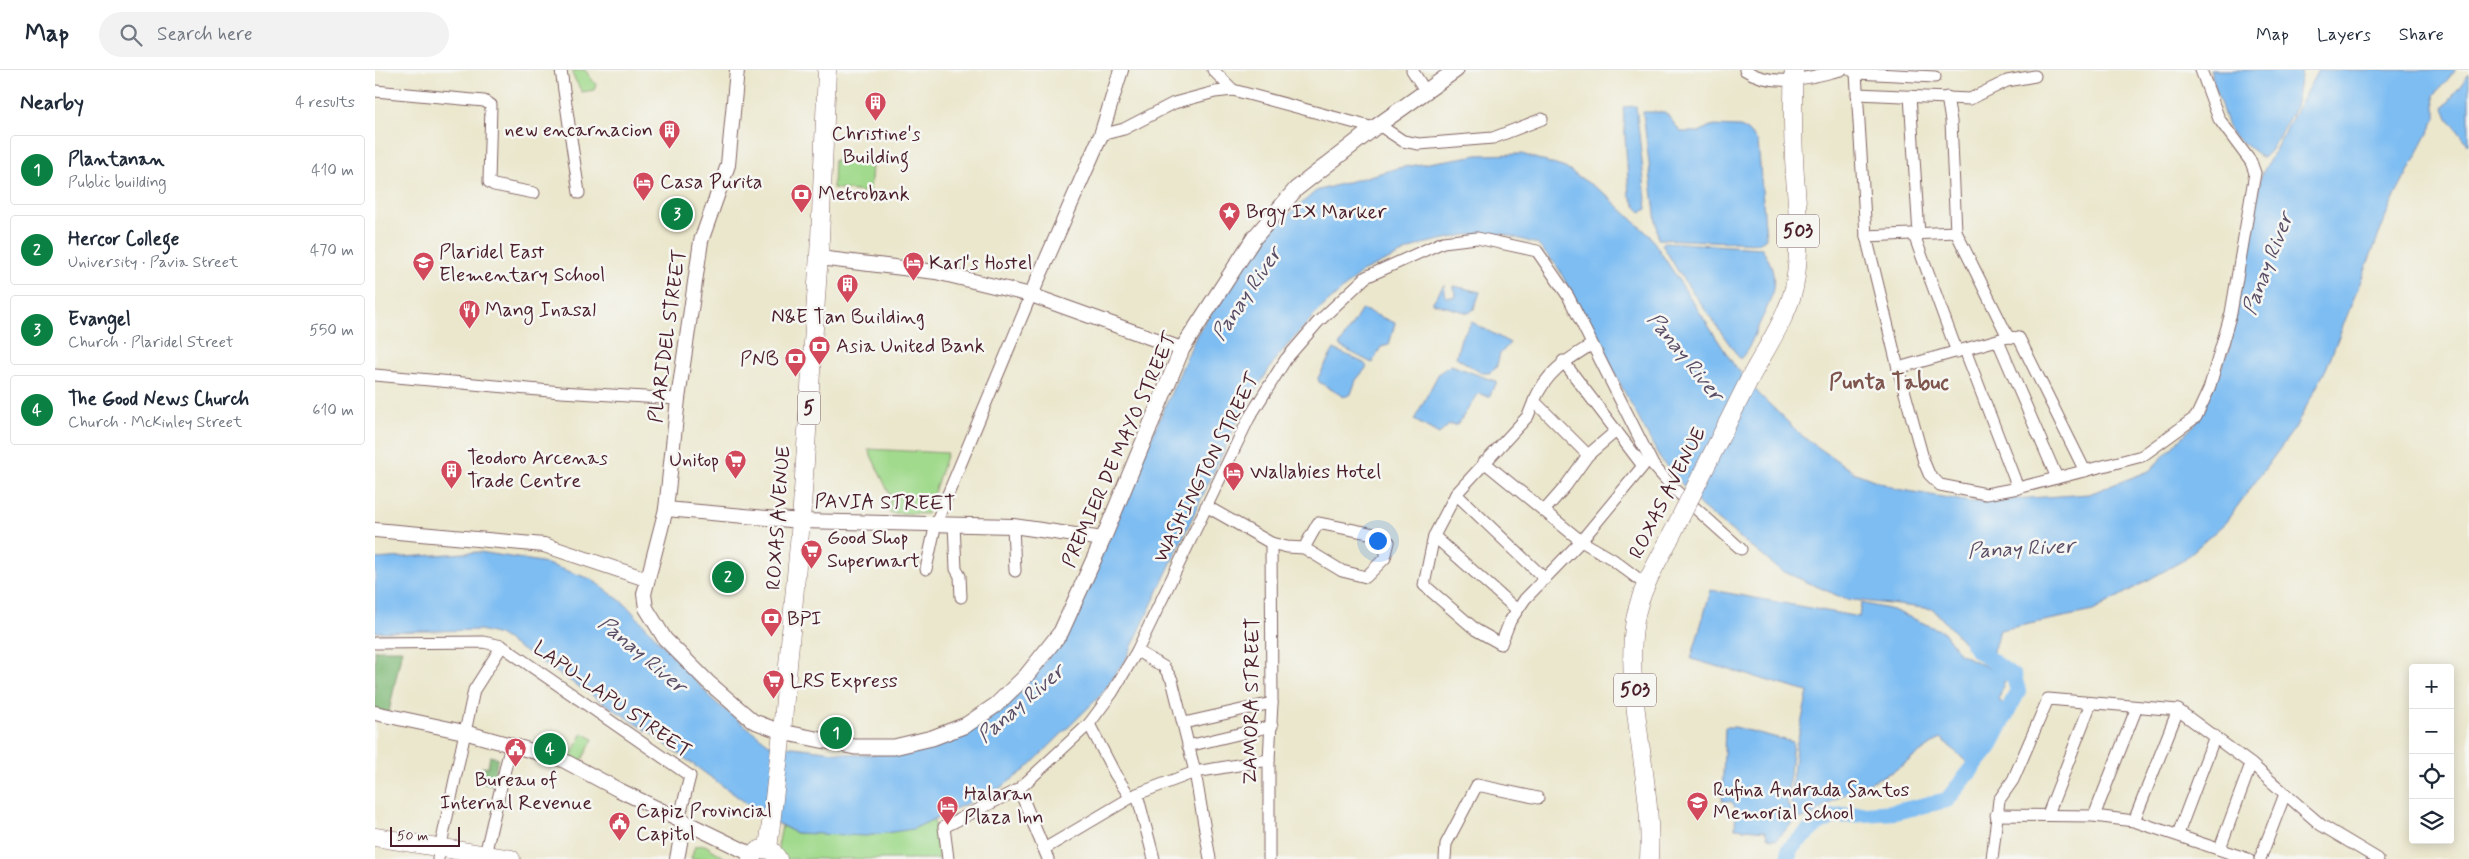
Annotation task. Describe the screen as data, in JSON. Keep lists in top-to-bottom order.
{
  "streets": {
    "main road": [
      "503",
      "5",
      "PREMIER DE MAYO STREET",
      "ROXAS AVENUE"
    ],
    "street": [
      "PLARIDEL STREET",
      "WASHINGTON STREET",
      "PAVIA STREET",
      "LAPU-LAPU STREET",
      "ZAMORA STREET"
    ]
  },
  "crossings": [
    ["PLARIDEL STREET", "PREMIER DE MAYO STREET"],
    ["PLARIDEL STREET", "ROXAS AVENUE"],
    ["PLARIDEL STREET", "PAVIA STREET"],
    ["PREMIER DE MAYO STREET", "ROXAS AVENUE"],
    ["PREMIER DE MAYO STREET", "PAVIA STREET"],
    ["ROXAS AVENUE", "PAVIA STREET"]
  ],
  "districts": ["Punta Tabuc"],
  "water": ["Panay River"],
  "places": {
    "building": [
      "Christine's Building",
      "new encarnacion",
      "N&E Tan Building",
      "Teodoro Arcenas Trade Centre"
    ],
    "hotel": [
      "Casa Purita",
      "Karl's Hostel",
      "Wallabies Hotel",
      "Halaran Plaza Inn"
    ],
    "bank": [
      "Metrobank",
      "Asia United Bank",
      "PNB",
      "BPI"
    ],
    "place": ["Brgy IX Marker"],
    "school or university": ["Plaridel East Elementary School", "Rufina Andrada Santos Memorial School"],
    "restaurant": ["Mang Inasal"],
    "supermarket": ["Unitop", "Good Shop Supermart", "LRS Express"],
    "public building": ["Bureau of Internal Revenue", "Capiz Provincial Capitol"]
  },
  "scale_bar": "50 m",
  "page": {
    "header": "Map",
    "search": "Search here",
    "nav": ["Map", "Layers", "Share"],
    "heading": ["Nearby", "4 results"],
    "list": [
      {
        "mark": "1",
        "name": "Plantanan",
        "note": "Public building",
        "value": "410 m"
      },
      {
        "mark": "2",
        "name": "Hercor College",
        "note": "University · Pavia Street",
        "value": "470 m"
      },
      {
        "mark": "3",
        "name": "Evangel",
        "note": "Church · Plaridel Street",
        "value": "550 m"
      },
      {
        "mark": "4",
        "name": "The Good News Church",
        "note": "Church · McKinley Street",
        "value": "610 m"
      }
    ],
    "pins": [
      "3",
      "2",
      "1",
      "4"
    ],
    "map_buttons": ["+", "−"],
    "scale": "50 m"
  }
}
